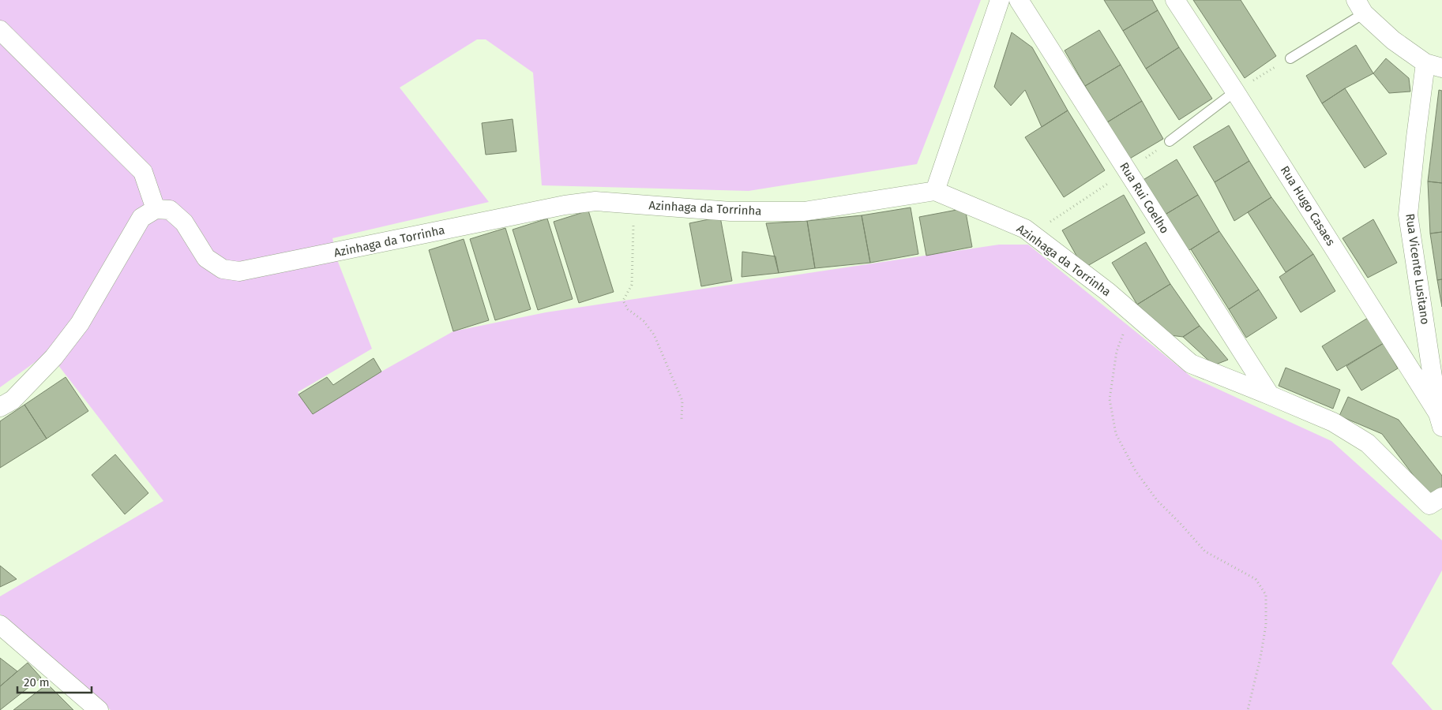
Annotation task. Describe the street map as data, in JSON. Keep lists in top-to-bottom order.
{
  "streets": {
    "street": [
      "Rua Rui Coelho",
      "Rua Hugo Casaes",
      "Azinhaga da Torrinha",
      "Rua Vicente Lusitano"
    ]
  },
  "crossings": [
    ["Rua Rui Coelho", "Azinhaga da Torrinha"],
    ["Rua Hugo Casaes", "Rua Vicente Lusitano"]
  ],
  "scale_bar": "20 m"
}
